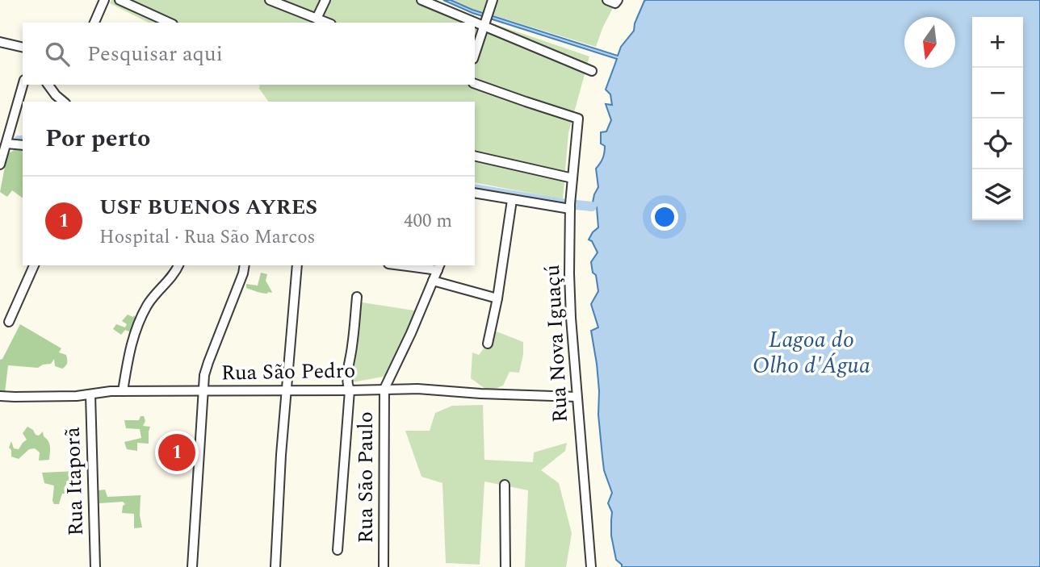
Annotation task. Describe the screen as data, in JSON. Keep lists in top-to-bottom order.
{
  "streets": {
    "street": [
      "Rua Nova Iguaçú",
      "Rua São Pedro",
      "Rua São Paulo",
      "Rua Itaporã"
    ]
  },
  "crossings": [
    ["Rua Nova Iguaçú", "Rua São Pedro"],
    ["Rua São Pedro", "Rua São Paulo"],
    ["Rua São Pedro", "Rua Itaporã"]
  ],
  "water": ["Lagoa do Olho d'Água"],
  "north": "bottom",
  "page": {
    "map_buttons": ["+", "−"],
    "search": "Pesquisar aqui",
    "heading": "Por perto",
    "list": [
      {
        "mark": "1",
        "name": "USF BUENOS AYRES",
        "note": "Hospital · Rua São Marcos",
        "value": "400 m"
      }
    ],
    "pins": "1"
  }
}
